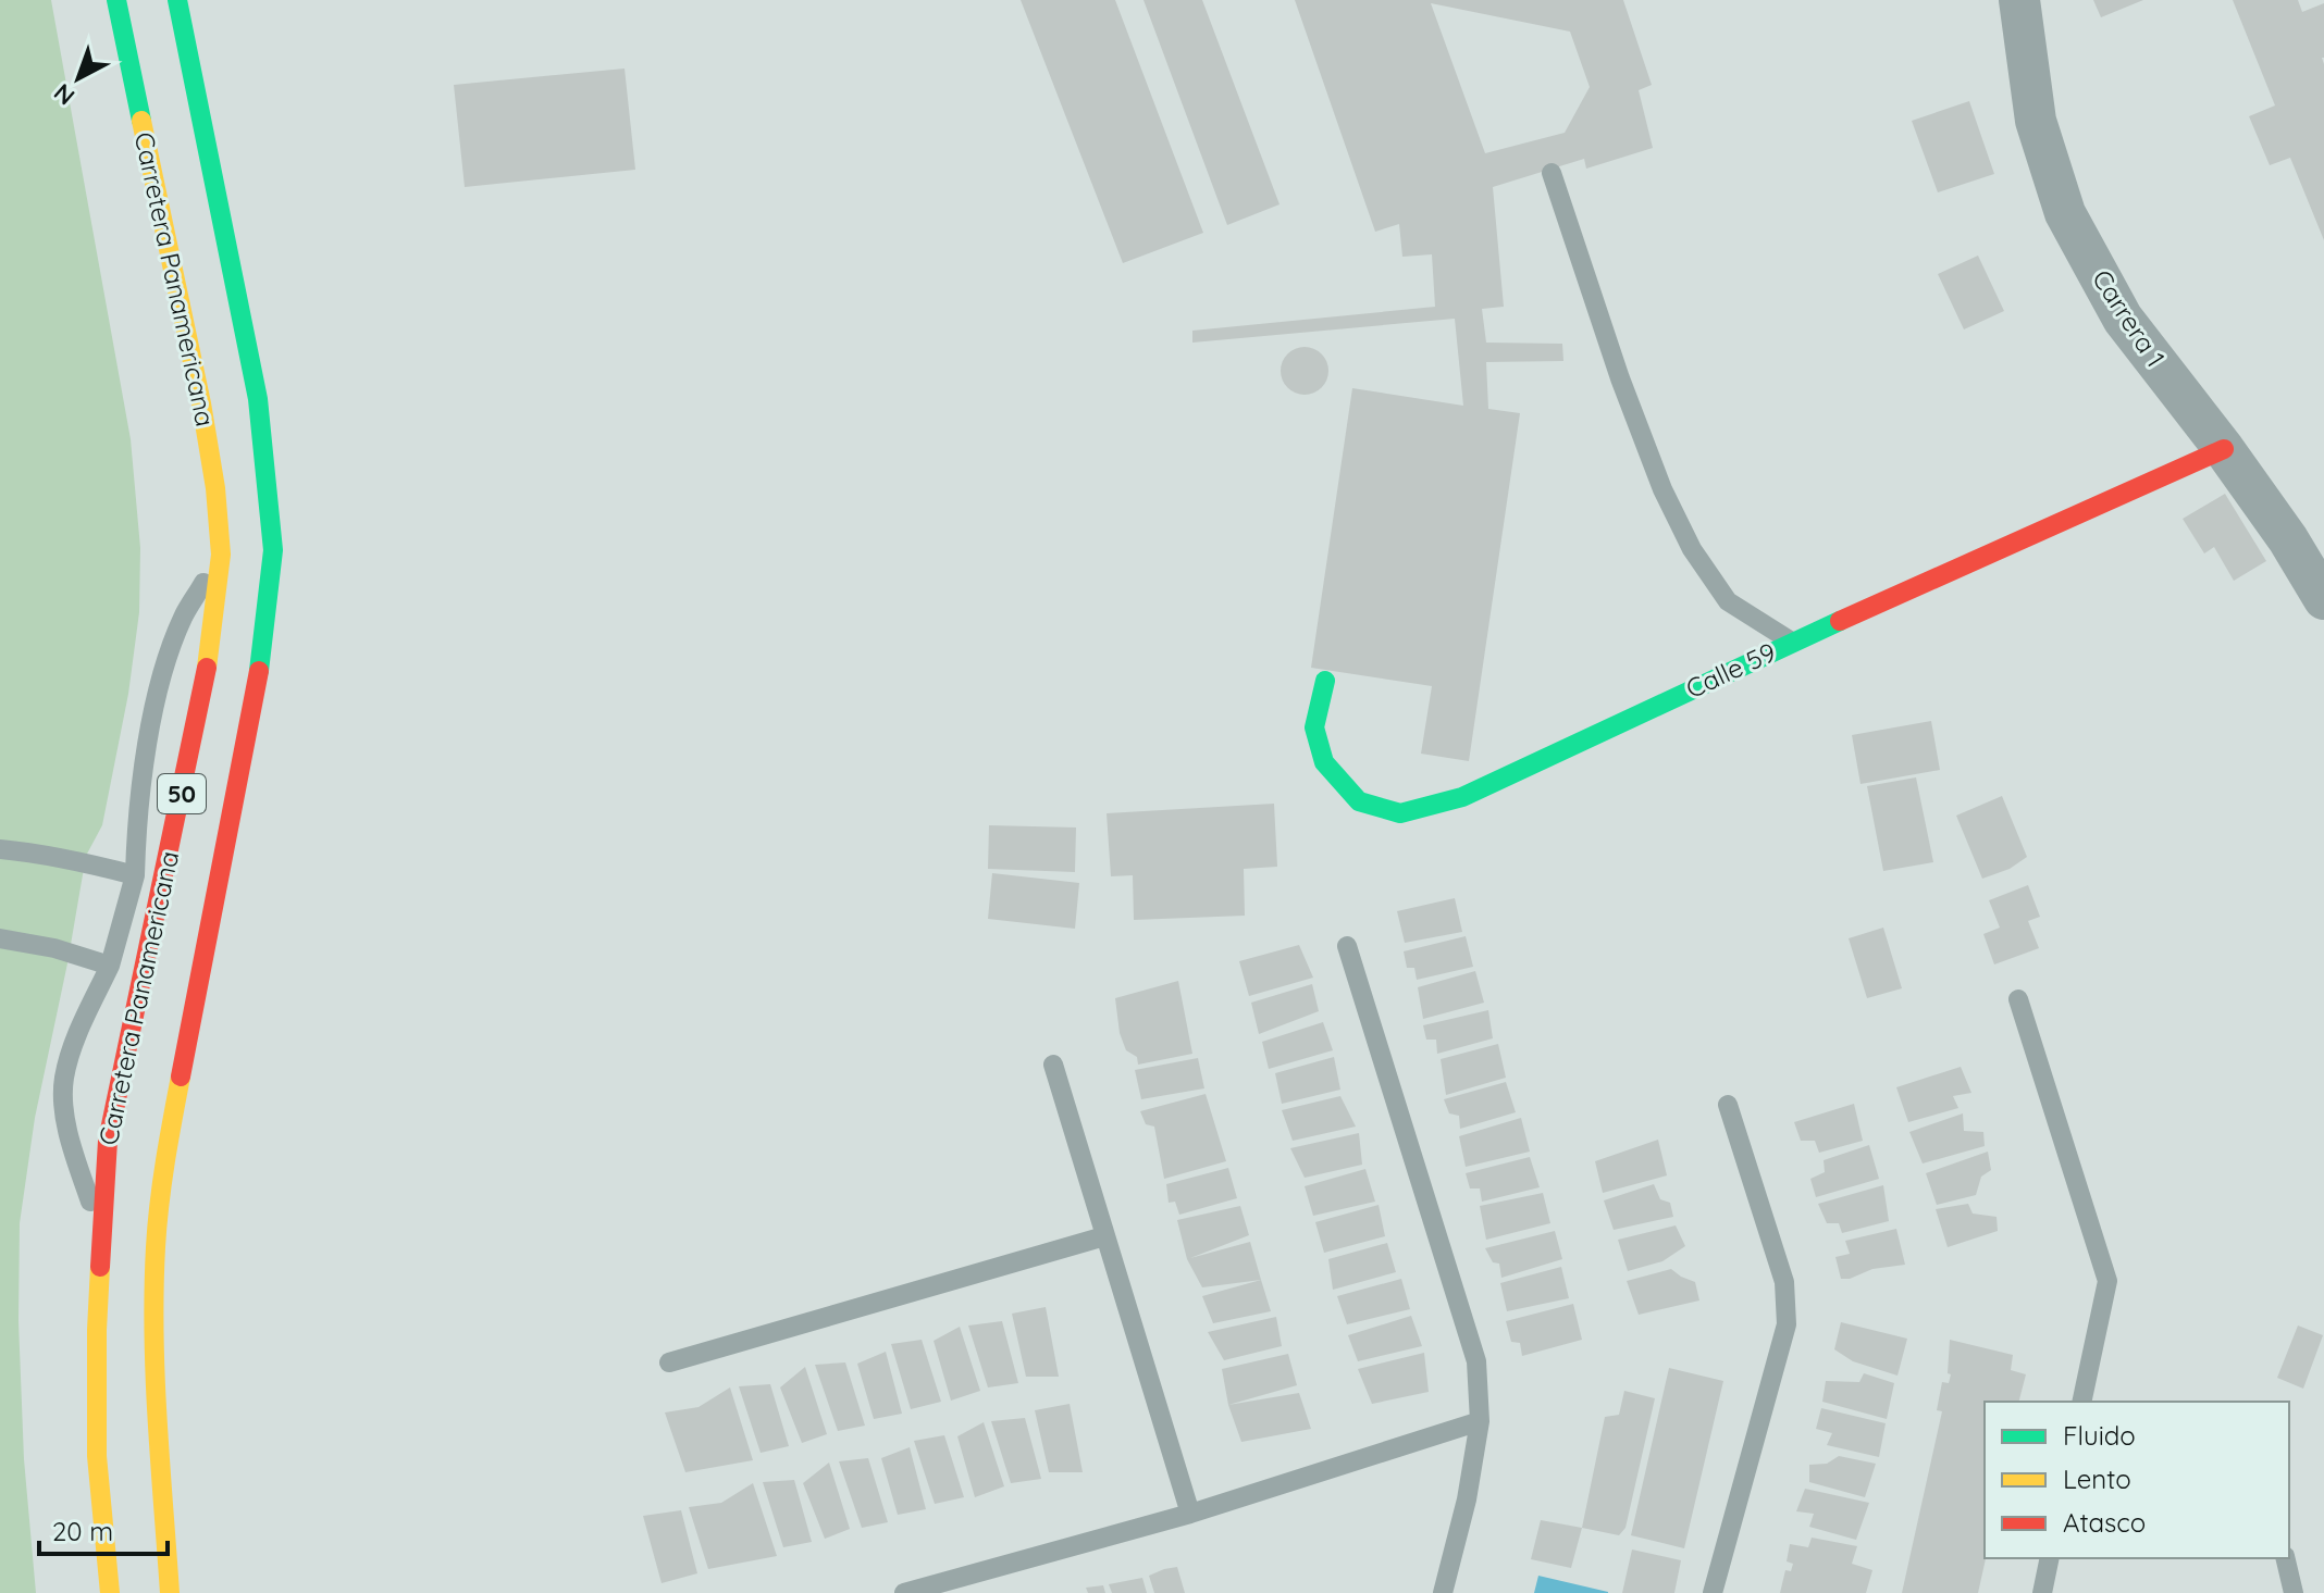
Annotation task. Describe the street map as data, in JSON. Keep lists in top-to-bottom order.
{
  "streets": {
    "main road": ["Carretera Panamericana", "Calle 59", "50"],
    "street": ["Carrera 1"]
  },
  "crossings": [
    ["Carrera 1", "Calle 59"]
  ],
  "legend": ["Fluido", "Lento", "Atasco"],
  "scale_bar": "20 m",
  "north": "bottom left"
}
